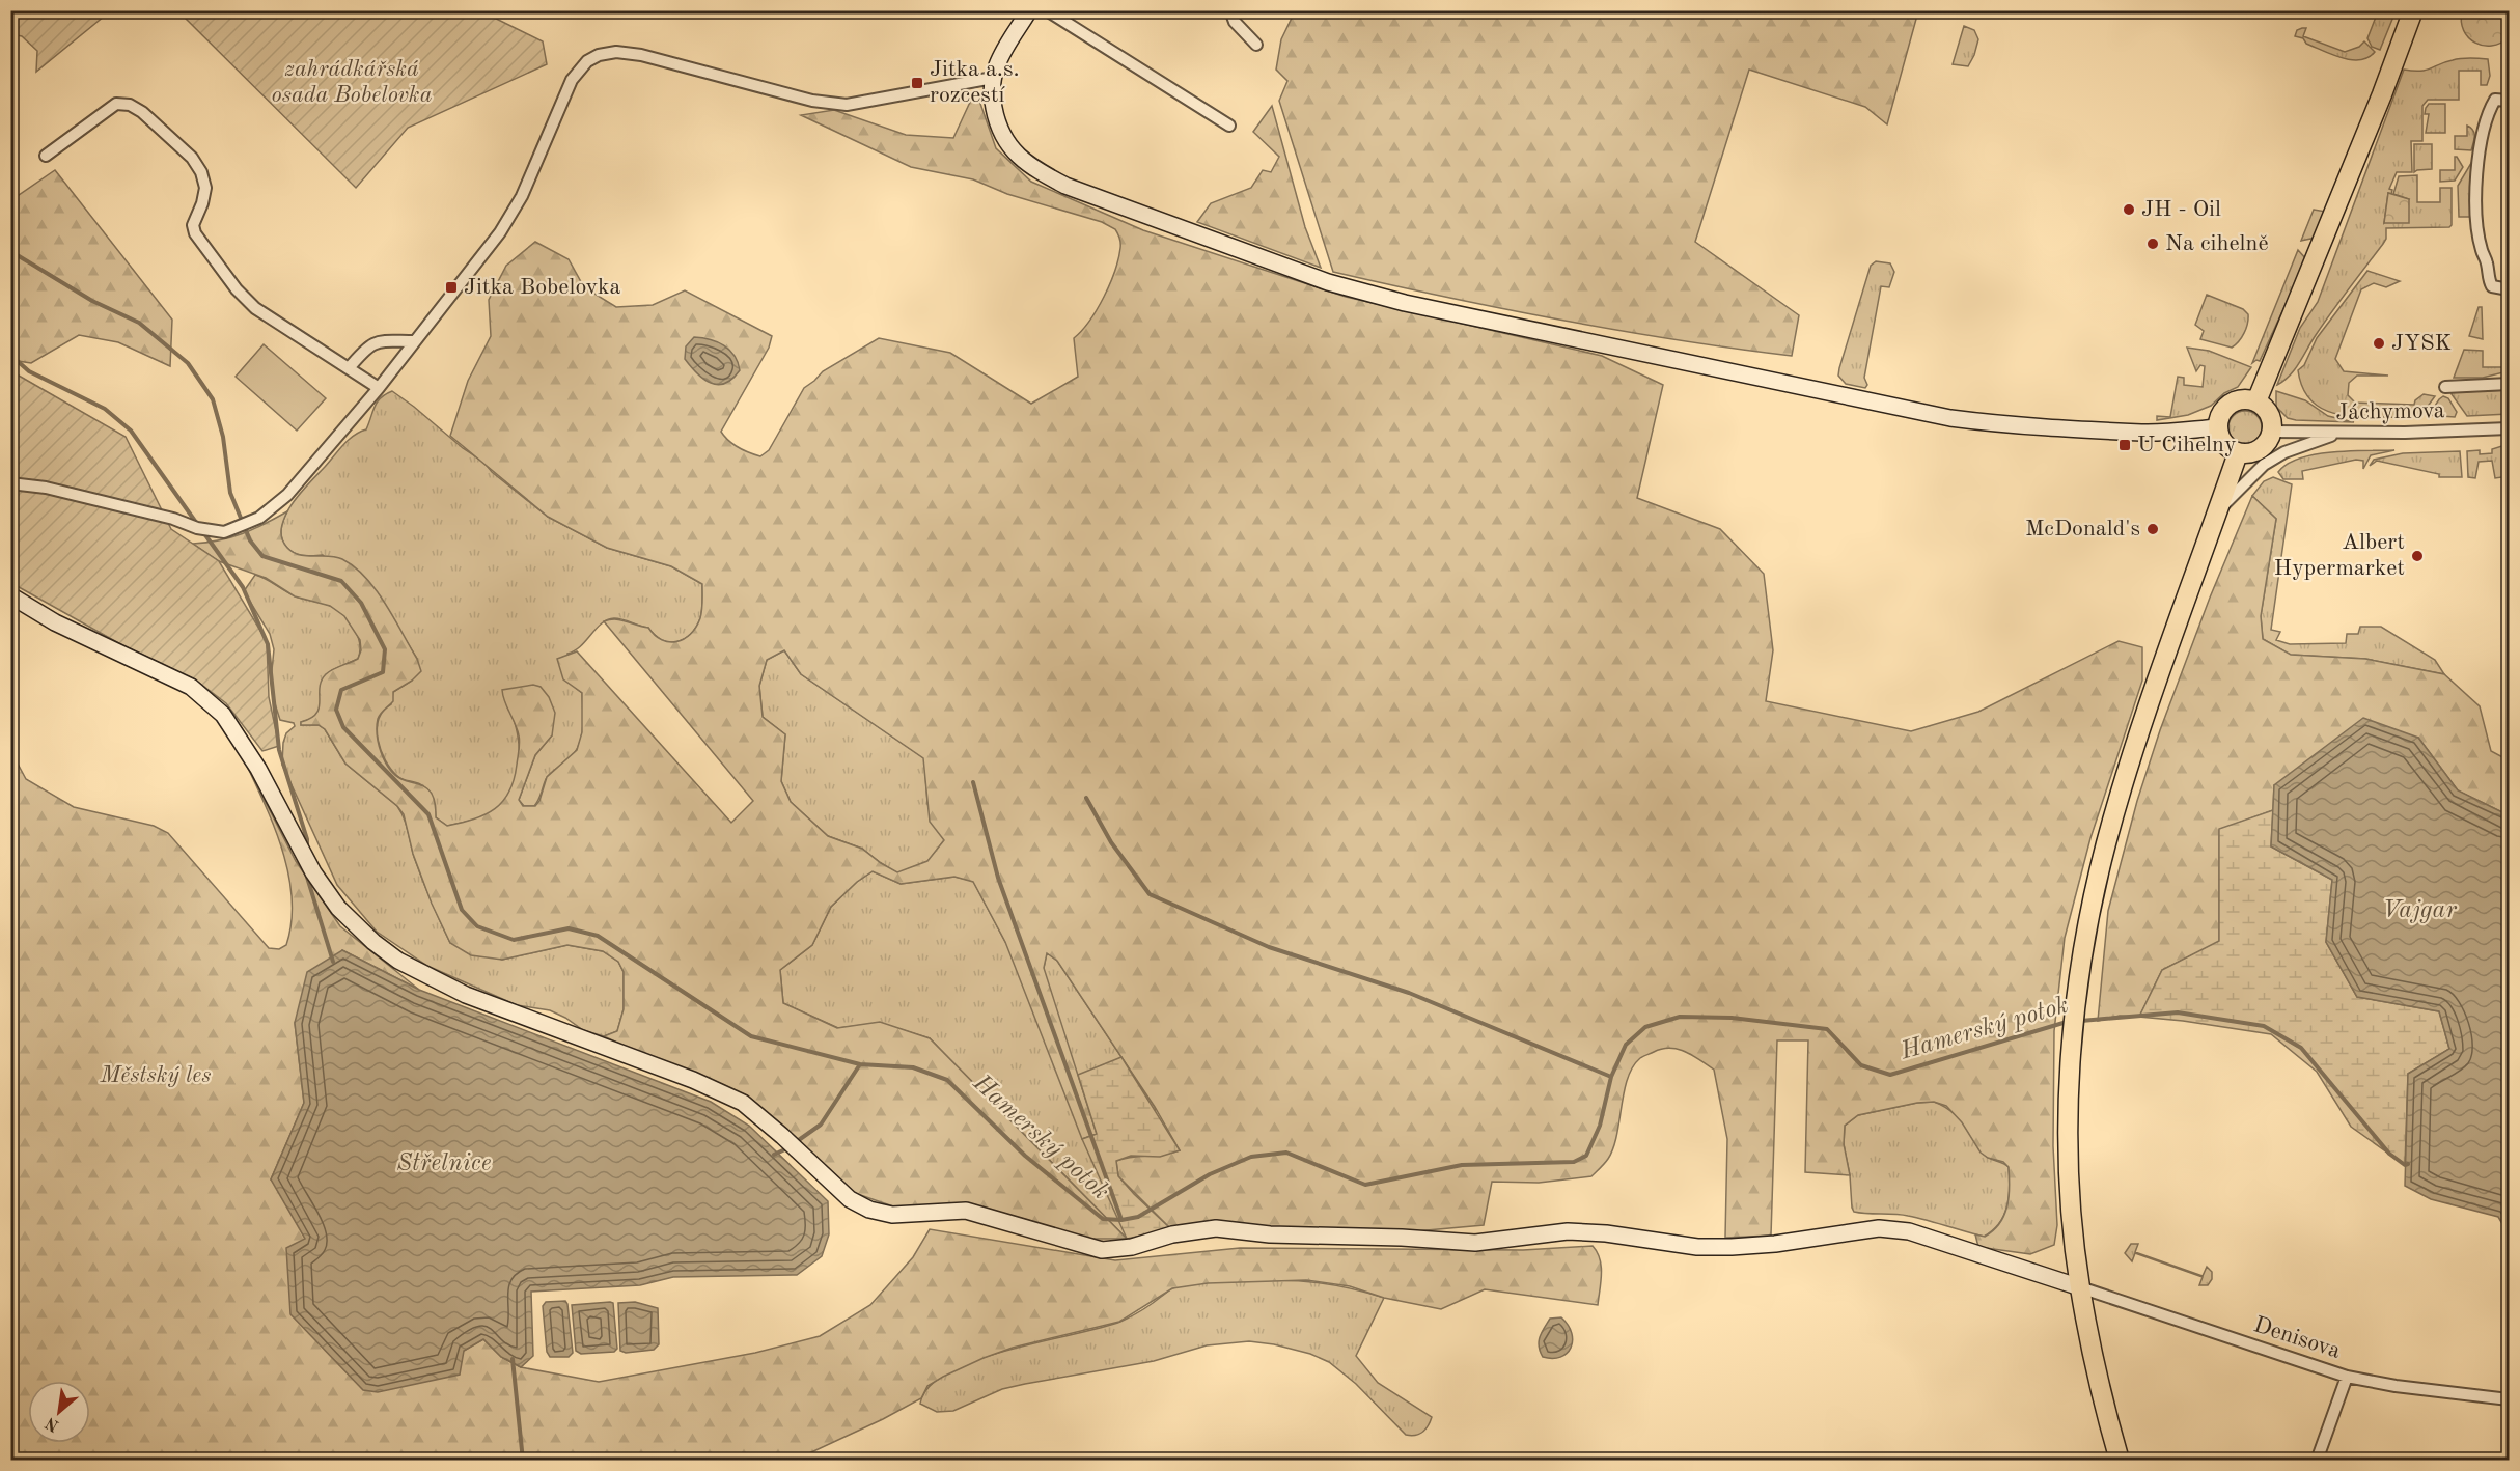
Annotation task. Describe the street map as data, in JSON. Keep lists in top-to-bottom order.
{
  "streets": {
    "street": ["Jáchymova", "Denisova"]
  },
  "water": ["Vajgar", "Hamerský potok", "Střelnice"],
  "parks": ["zahrádkářská osada Bobelovka", "Městský les"],
  "places": {
    "transit": ["Jitka a.s. rozcestí", "Jitka Bobelovka", "U Cihelny"],
    "other": [
      "JH - Oil",
      "Na cihelně",
      "JYSK",
      "McDonald's",
      "Albert Hypermarket"
    ]
  },
  "north": "bottom left"
}
